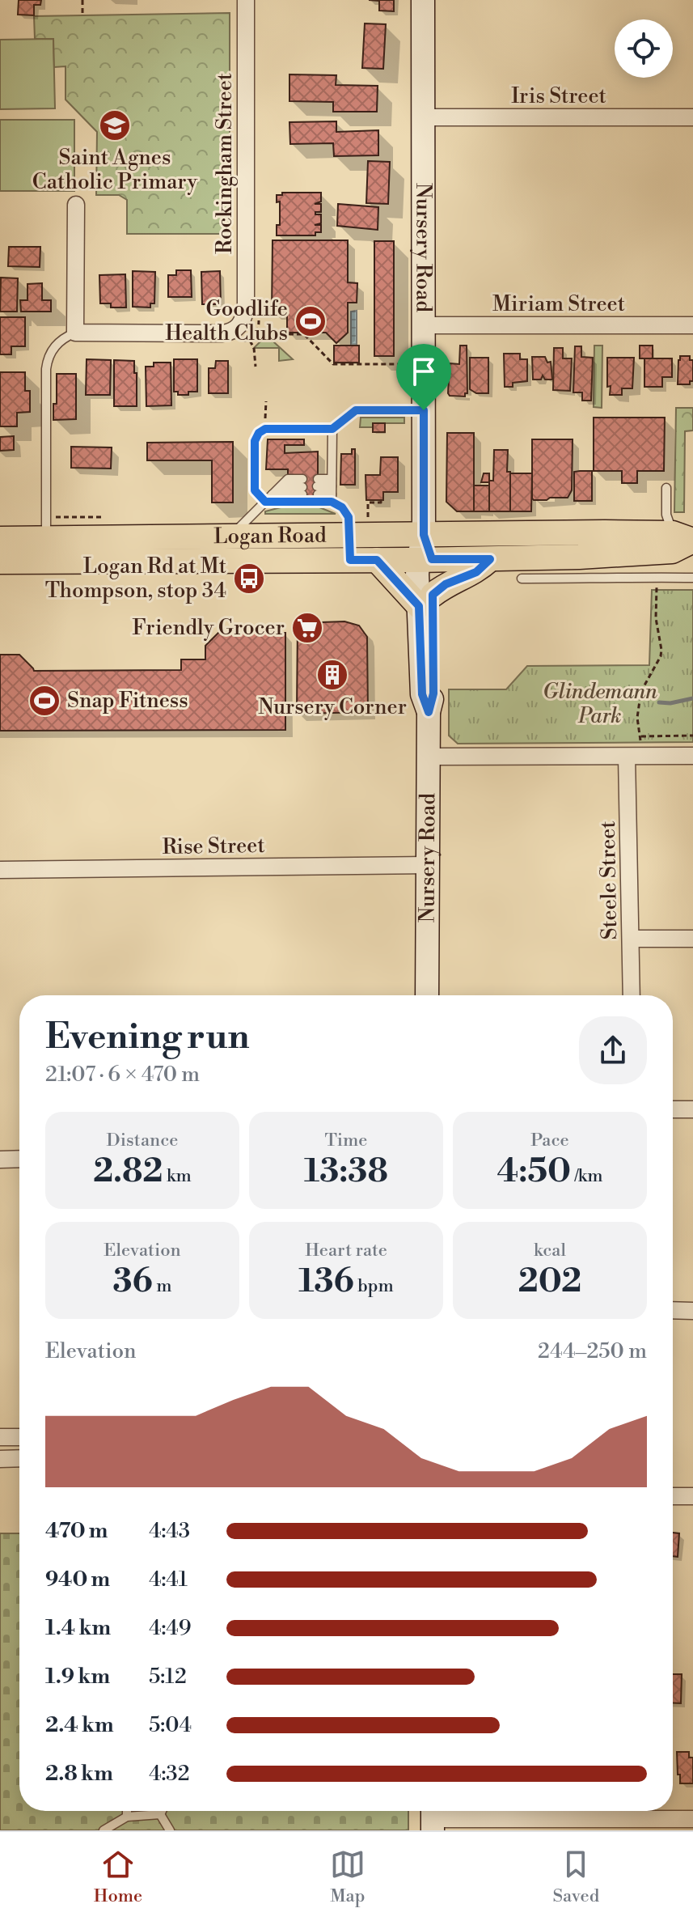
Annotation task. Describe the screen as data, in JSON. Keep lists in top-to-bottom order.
{
  "streets": {
    "main road": ["Nursery Road", "Logan Road"],
    "street": [
      "Iris Street",
      "Rockingham Street",
      "Miriam Street",
      "Rise Street",
      "Steele Street"
    ]
  },
  "crossings": [
    ["Iris Street", "Nursery Road"],
    ["Nursery Road", "Miriam Street"],
    ["Nursery Road", "Logan Road"],
    ["Nursery Road", "Rise Street"]
  ],
  "parks": ["Glindemann Park"],
  "places": {
    "school or university": ["Saint Agnes Catholic Primary"],
    "sports": ["Goodlife Health Clubs", "Snap Fitness"],
    "bus stop": ["Logan Rd at Mt Thompson, stop 34"],
    "supermarket": ["Friendly Grocer"],
    "building": ["Nursery Corner"]
  },
  "page": {
    "heading": ["Evening run", "21:07 · 6 × 470 m"],
    "stats": [
      ["Distance", "2.82 km"],
      ["Time", "13:38"],
      ["Pace", "4:50 /km"],
      ["Elevation", "36 m"],
      ["Heart rate", "136 bpm"],
      ["kcal", "202"]
    ],
    "chart": ["Elevation", "244–250 m"],
    "list": [
      {
        "name": "470 m",
        "note": "4:43"
      },
      {
        "name": "940 m",
        "note": "4:41"
      },
      {
        "name": "1.4 km",
        "note": "4:49"
      },
      {
        "name": "1.9 km",
        "note": "5:12"
      },
      {
        "name": "2.4 km",
        "note": "5:04"
      },
      {
        "name": "2.8 km",
        "note": "4:32"
      }
    ],
    "tabs": ["Home", "Map", "Saved"]
  }
}
